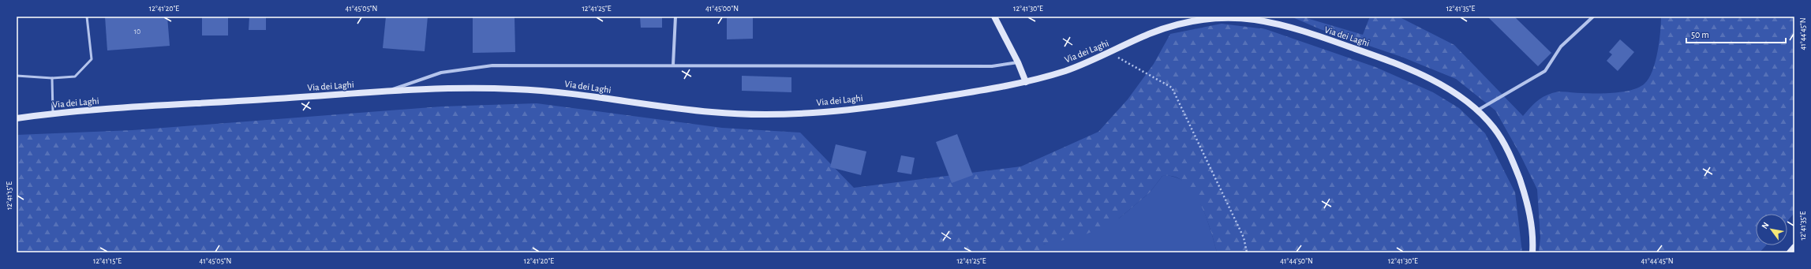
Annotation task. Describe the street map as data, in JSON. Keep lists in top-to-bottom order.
{
  "streets": {
    "main road": ["Via dei Laghi"]
  },
  "house_numbers": ["10"],
  "scale_bar": "50 m",
  "north": "top left",
  "coordinates": [
    "12°41'20\"E",
    "41°45'05\"N",
    "12°41'25\"E",
    "41°45'00\"N",
    "12°41'30\"E",
    "12°41'35\"E",
    "41°44'45\"N",
    "12°41'15\"E",
    "41°44'50\"N"
  ]
}
